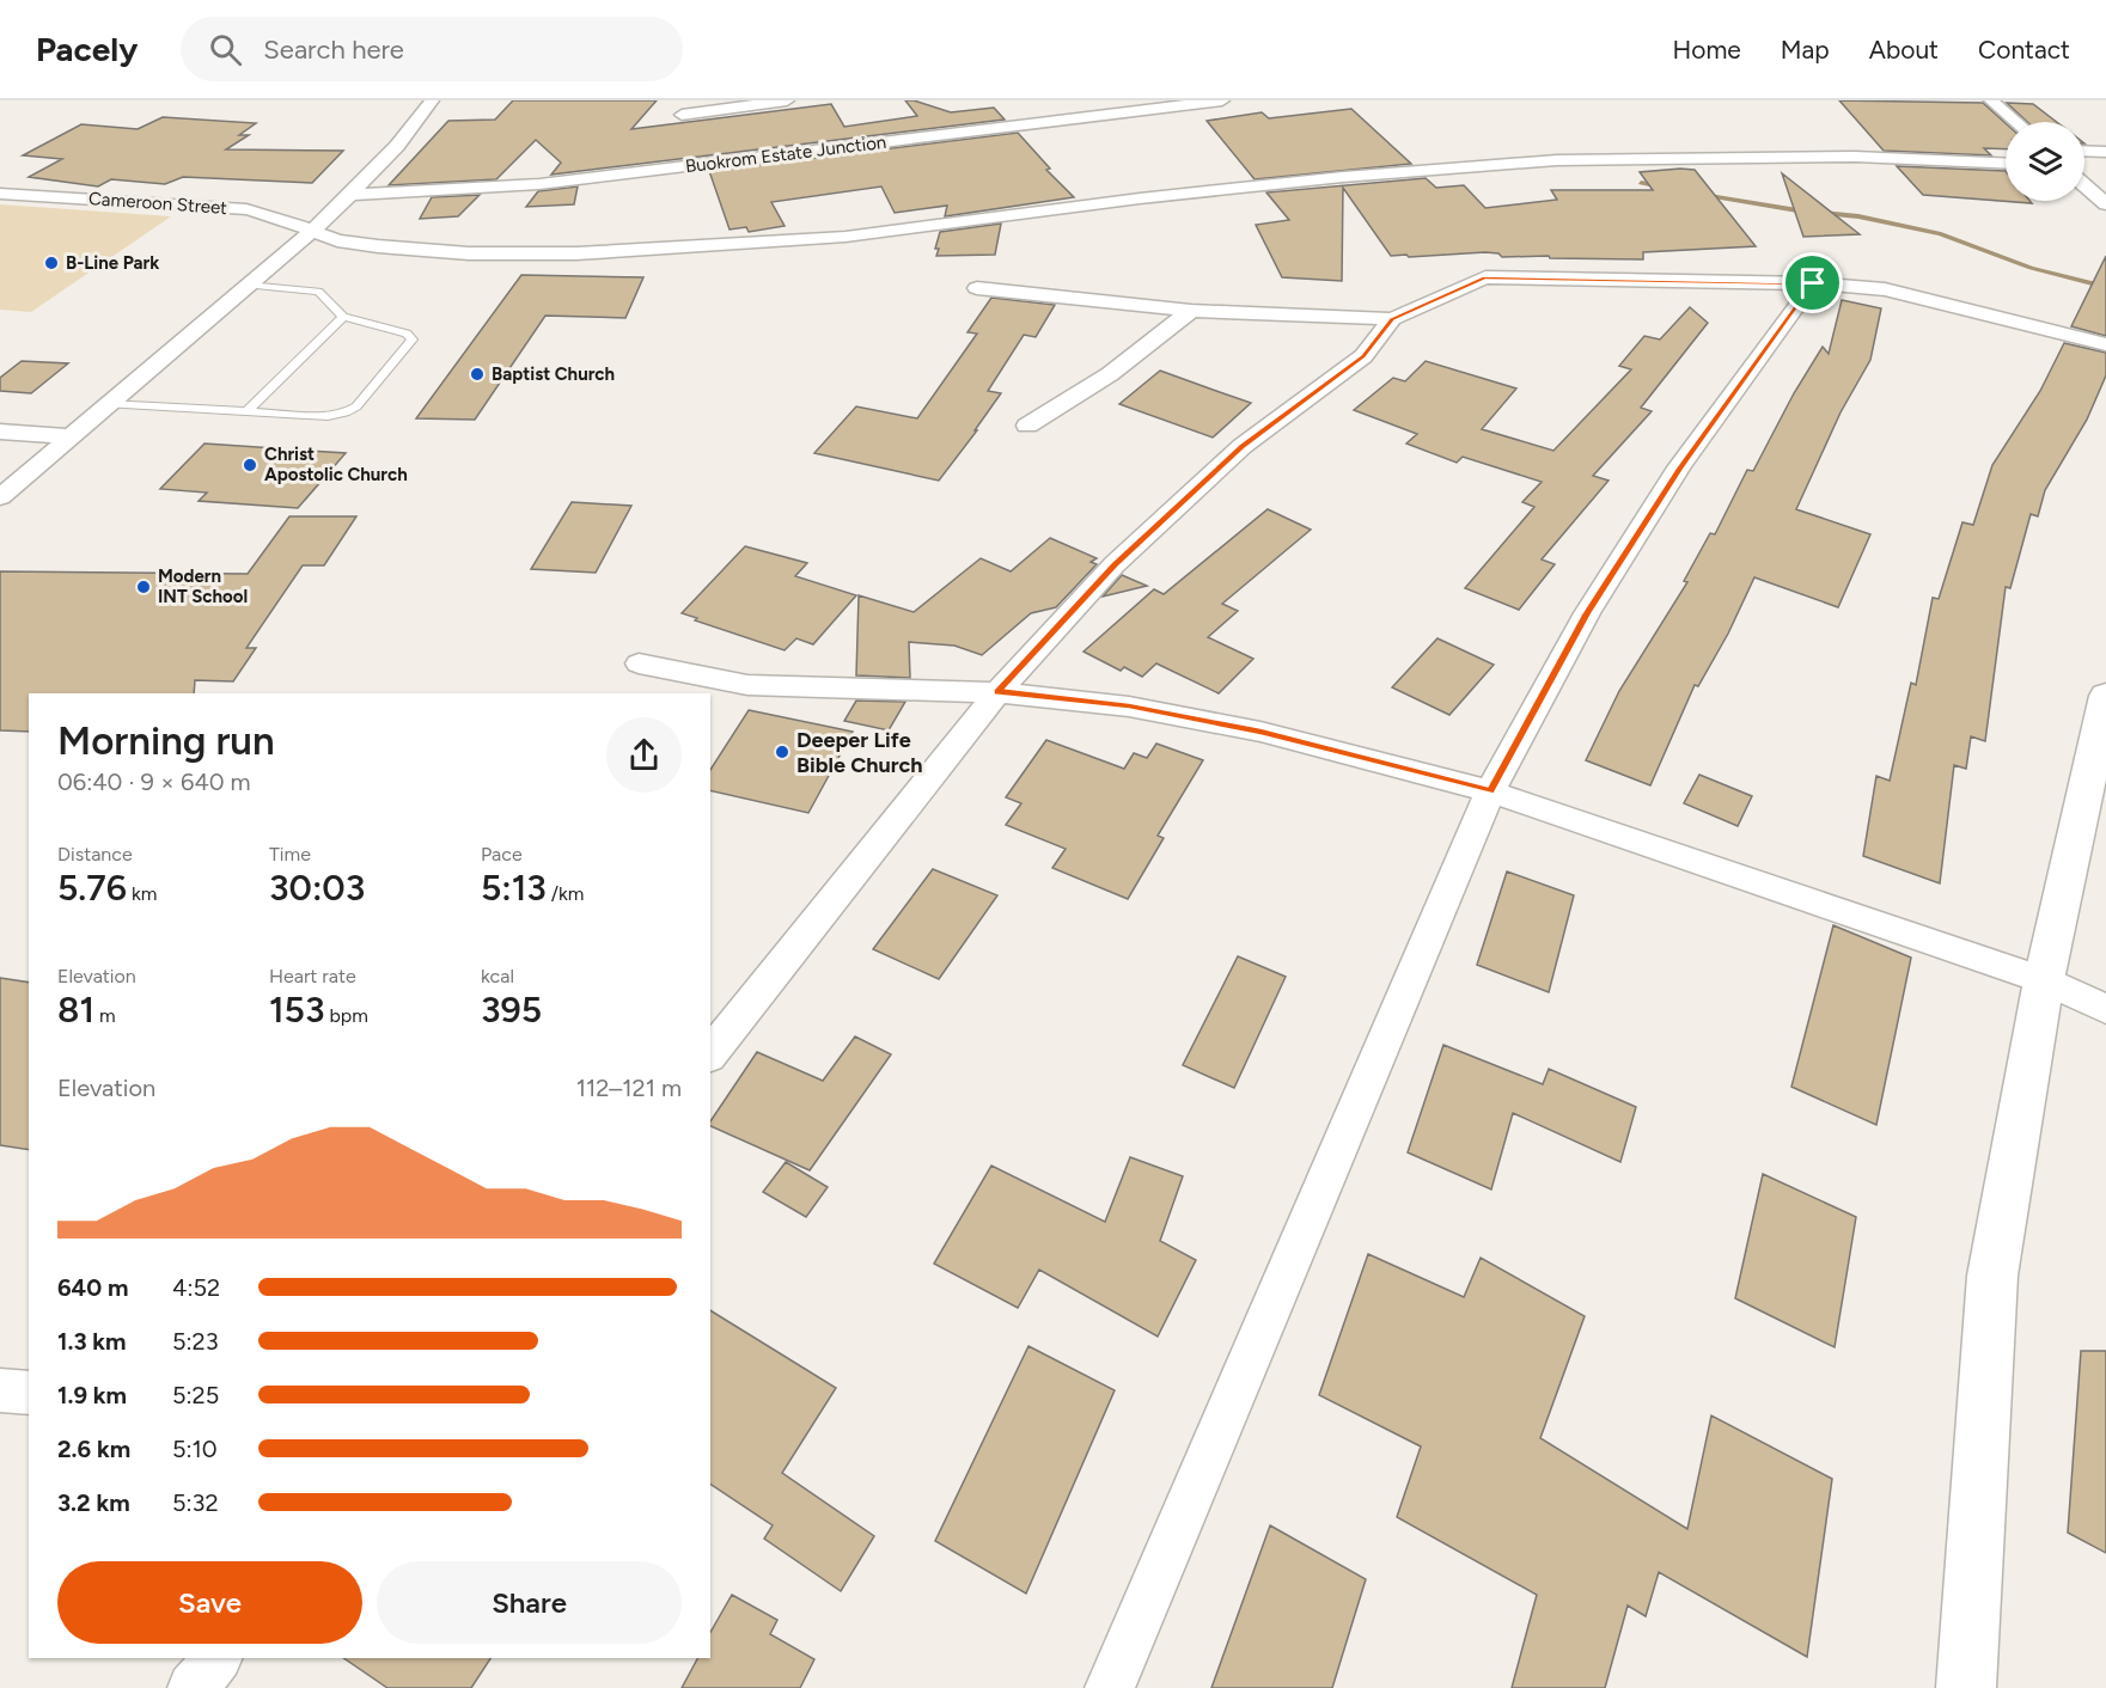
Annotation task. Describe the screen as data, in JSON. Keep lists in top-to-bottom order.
{
  "streets": {
    "street": ["Buokrom Estate Junction", "Cameroon Street"]
  },
  "places": [
    "B-Line Park",
    "Baptist Church",
    "Christ Apostolic Church",
    "Modern INT School",
    "Deeper Life Bible Church"
  ],
  "page": {
    "header": "Pacely",
    "search": "Search here",
    "nav": [
      "Home",
      "Map",
      "About",
      "Contact"
    ],
    "heading": ["Morning run", "06:40 · 9 × 640 m"],
    "stats": [
      ["Distance", "5.76 km"],
      ["Time", "30:03"],
      ["Pace", "5:13 /km"],
      ["Elevation", "81 m"],
      ["Heart rate", "153 bpm"],
      ["kcal", "395"]
    ],
    "chart": ["Elevation", "112–121 m"],
    "list": [
      {
        "name": "640 m",
        "note": "4:52"
      },
      {
        "name": "1.3 km",
        "note": "5:23"
      },
      {
        "name": "1.9 km",
        "note": "5:25"
      },
      {
        "name": "2.6 km",
        "note": "5:10"
      },
      {
        "name": "3.2 km",
        "note": "5:32"
      }
    ],
    "buttons": ["Save", "Share"]
  }
}
